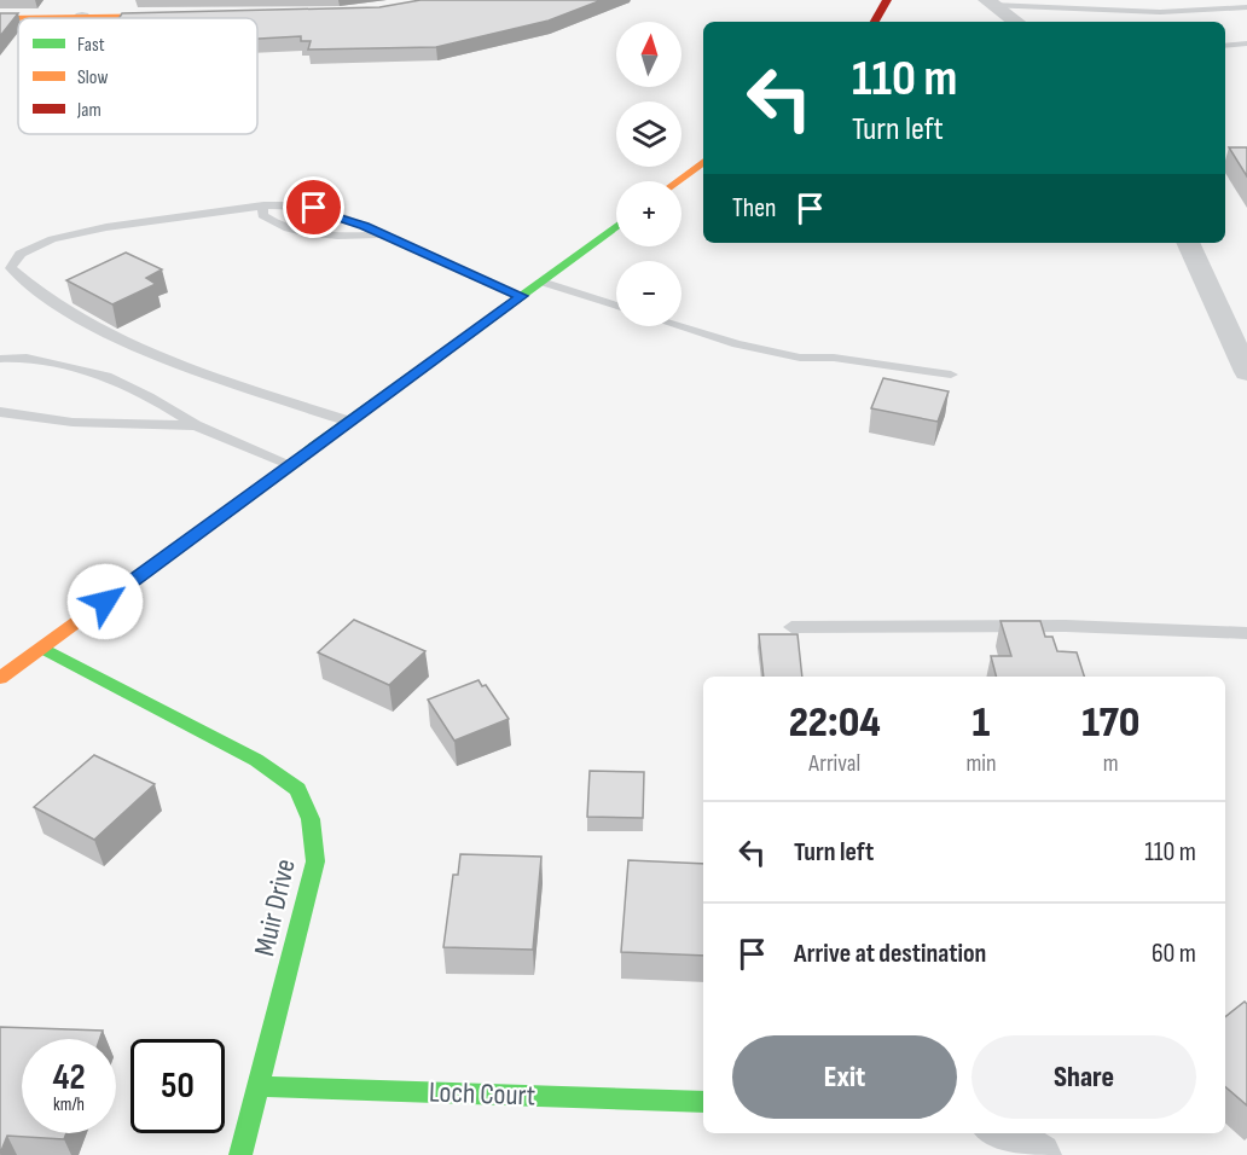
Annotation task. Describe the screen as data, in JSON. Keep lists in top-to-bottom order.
{
  "streets": {
    "main road": ["Muir Drive", "Loch Court"]
  },
  "crossings": [
    ["Muir Drive", "Loch Court"]
  ],
  "legend": ["Fast", "Slow", "Jam"],
  "north": "top",
  "page": {
    "map_buttons": ["+", "−"],
    "turn": ["110 m", "Turn left"],
    "then": "Then",
    "eta": [
      "22:04",
      "Arrival",
      "1",
      "min",
      "170",
      "m"
    ],
    "list": [
      {
        "name": "Turn left",
        "value": "110 m"
      },
      {
        "name": "Arrive at destination",
        "value": "60 m"
      }
    ],
    "buttons": ["Exit", "Share"],
    "speed": "42 km/h",
    "limit": "50"
  }
}
